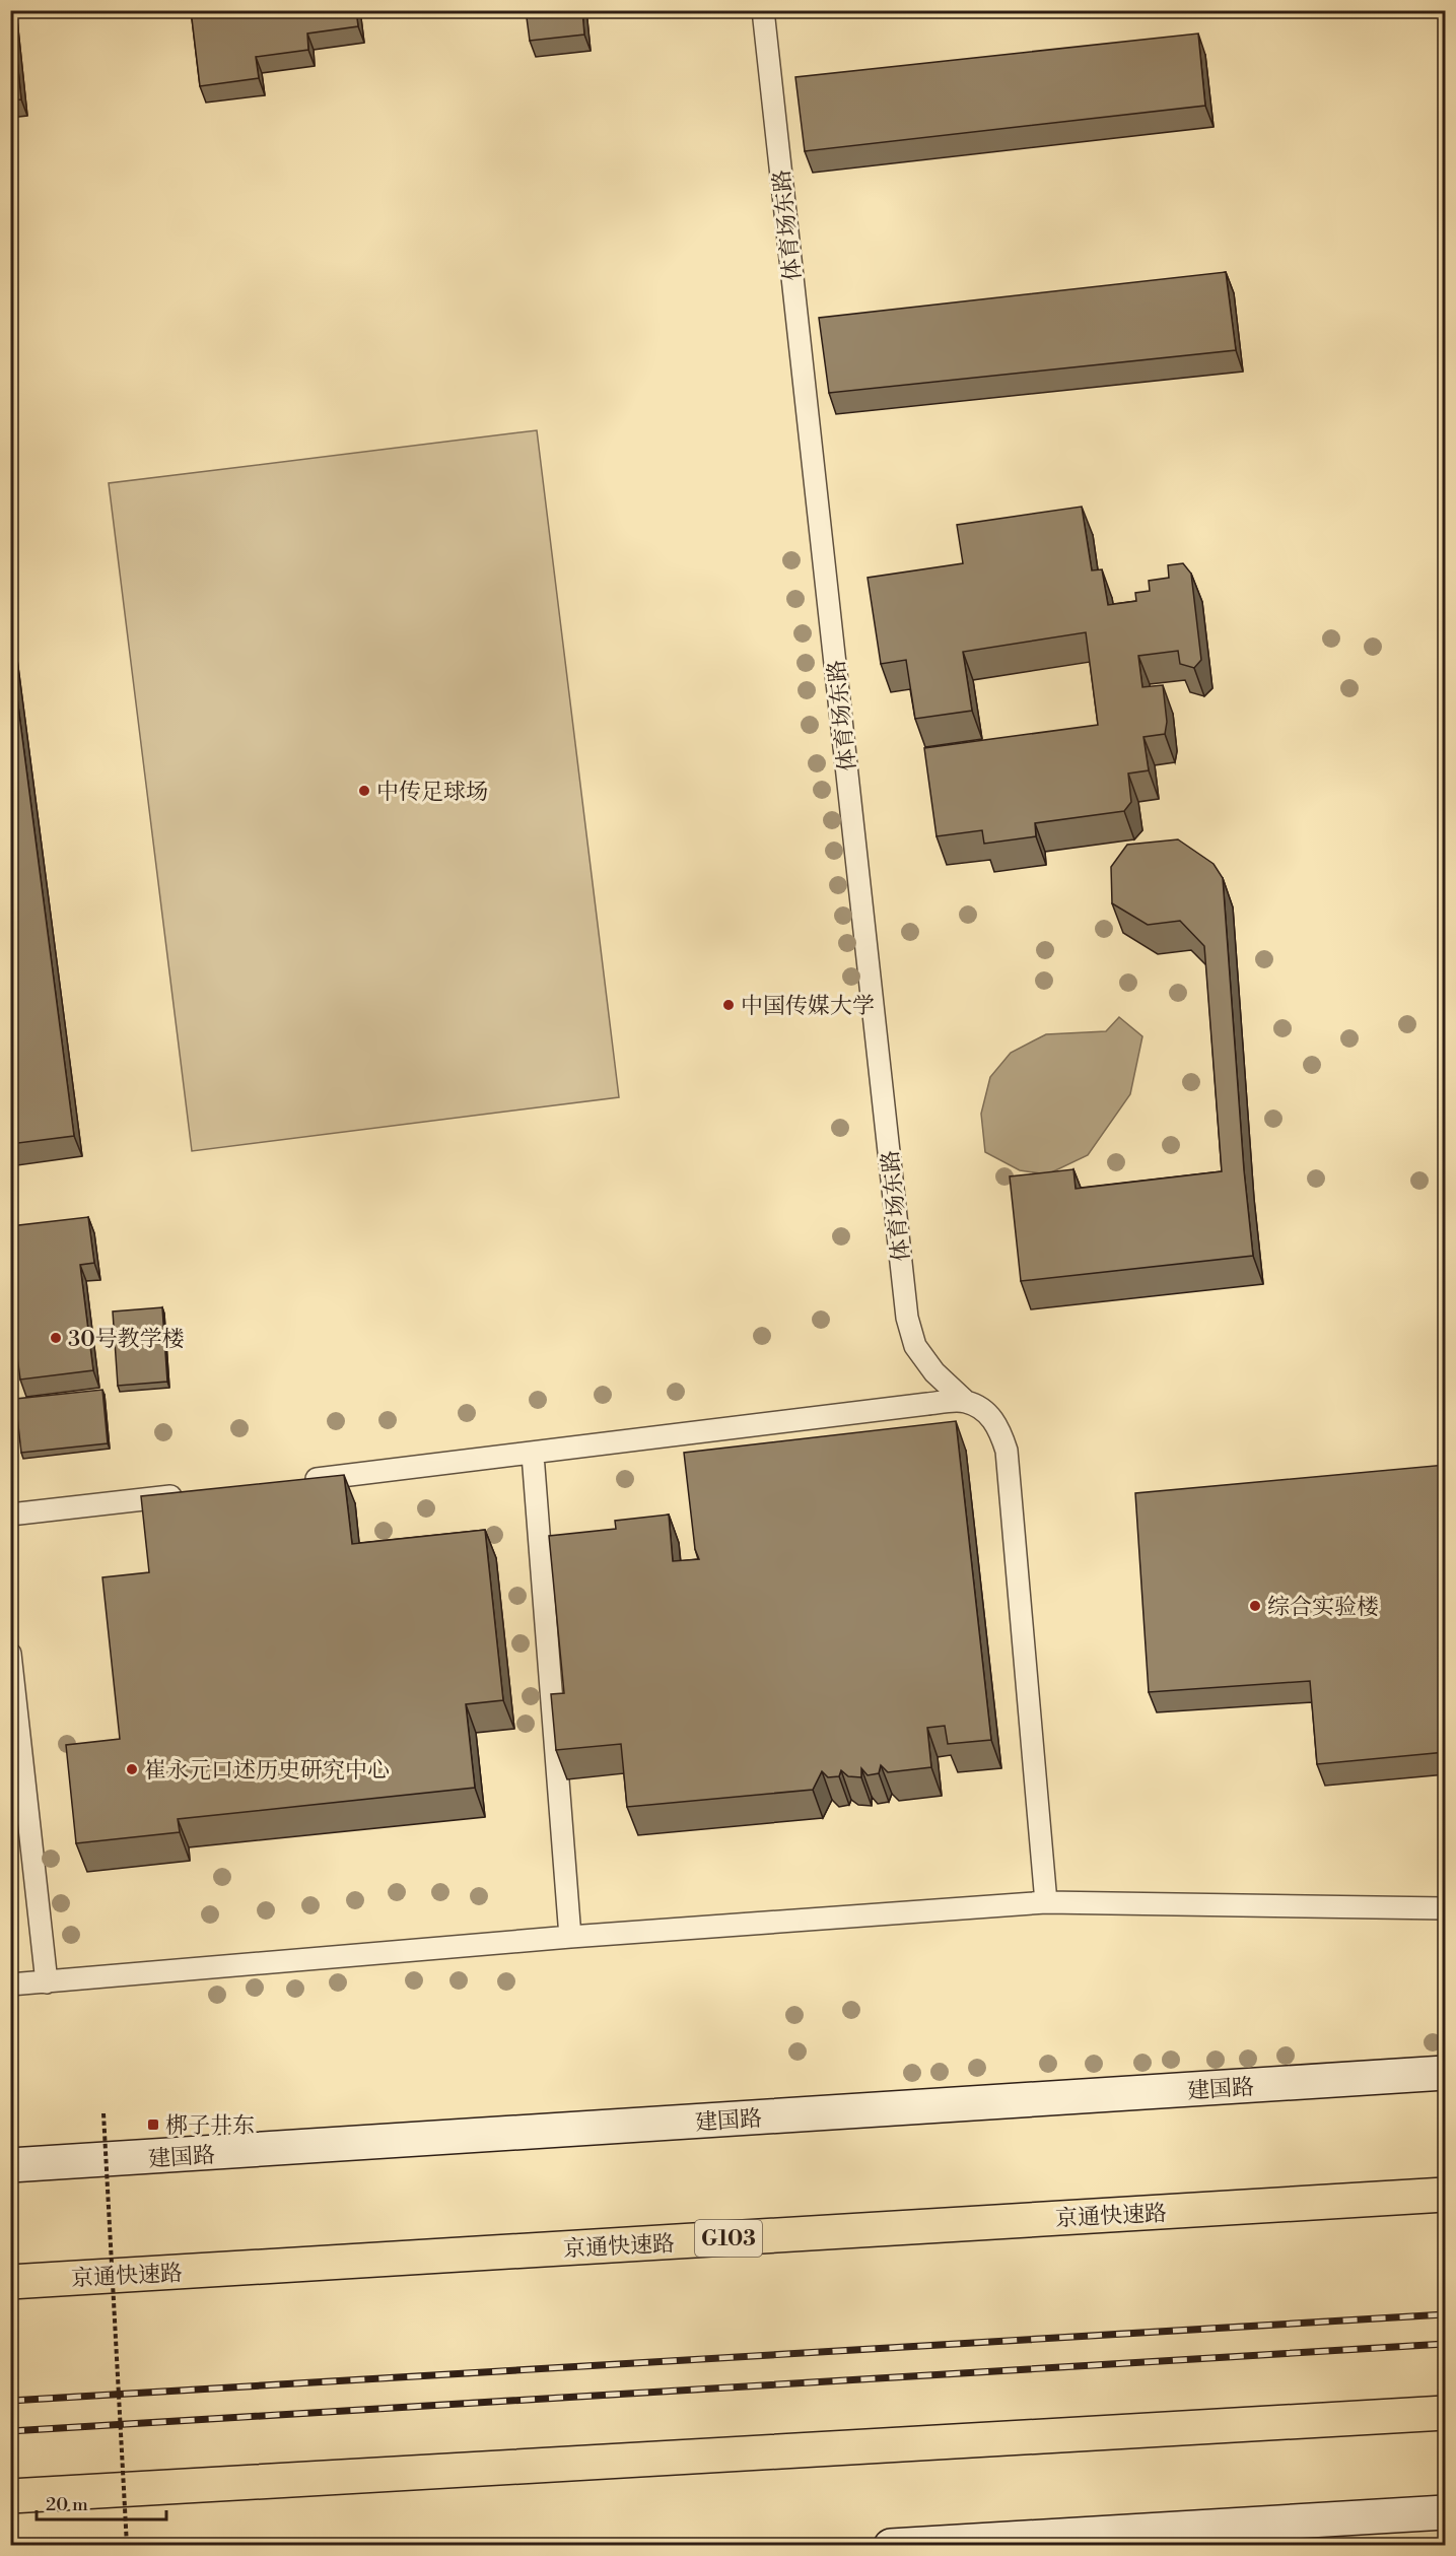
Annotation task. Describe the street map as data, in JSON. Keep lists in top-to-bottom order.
{
  "streets": {
    "highway": ["京通快速路", "G103"],
    "main road": ["建国路"],
    "lane": ["体育场东路"]
  },
  "places": {
    "other": [
      "中传足球场",
      "中国传媒大学",
      "30号教学楼",
      "综合实验楼",
      "崔永元口述历史研究中心"
    ],
    "transit": ["梆子井东"]
  },
  "scale_bar": "20 m"
}
